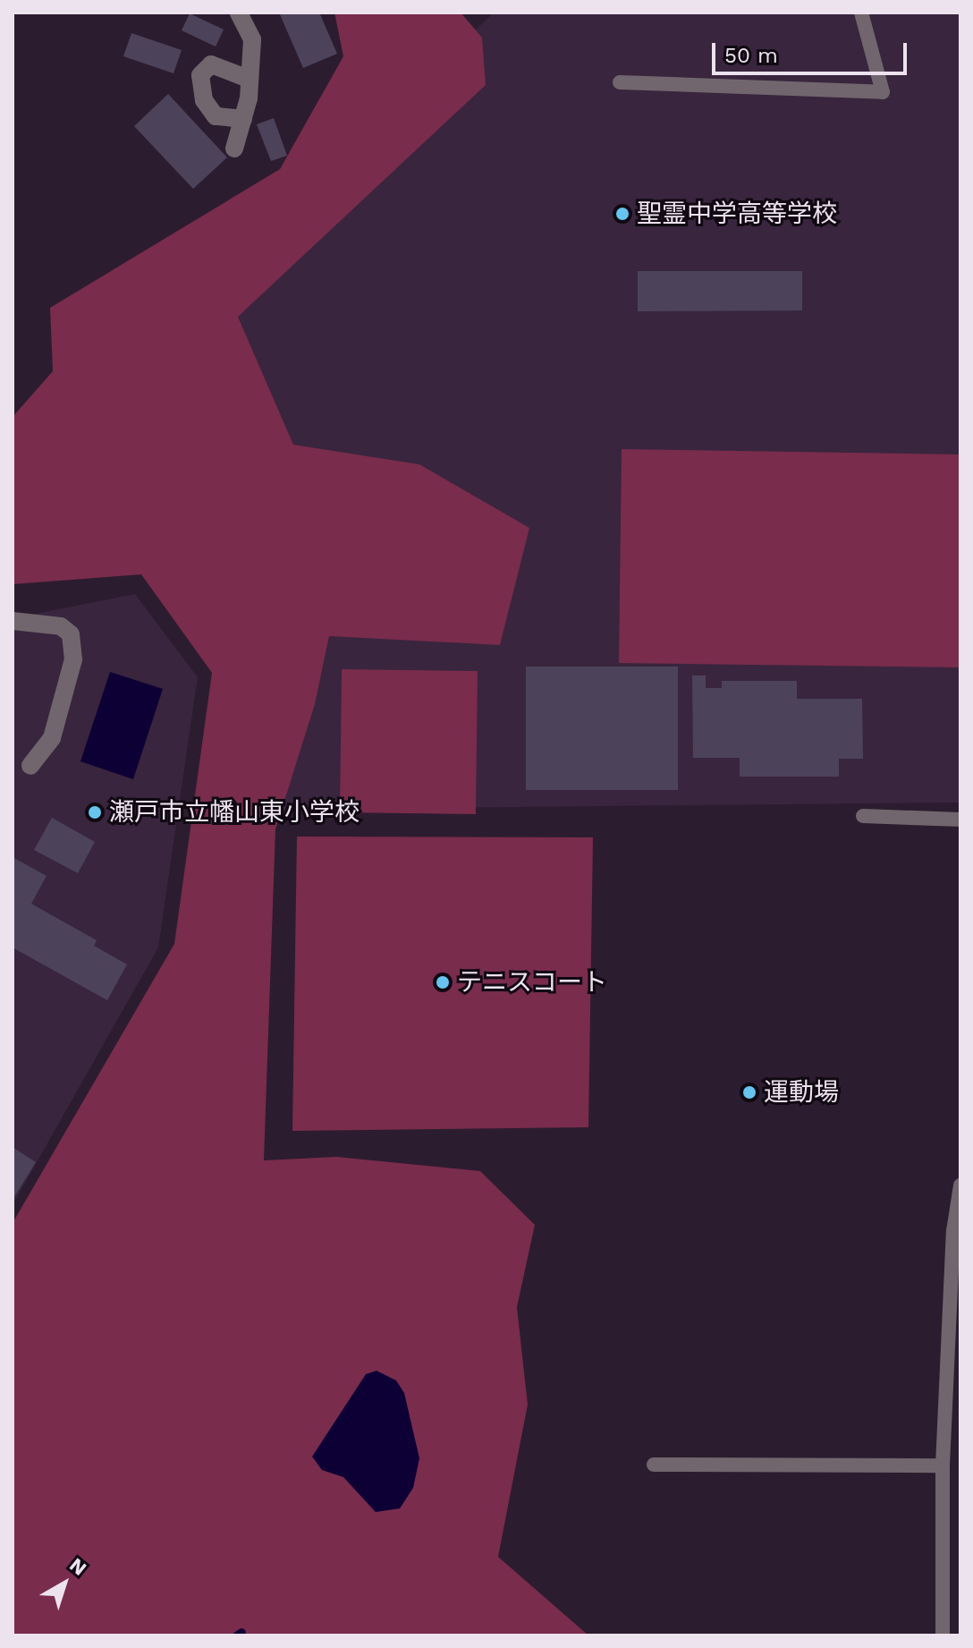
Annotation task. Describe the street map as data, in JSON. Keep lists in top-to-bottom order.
{
  "places": [
    "聖霊中学高等学校",
    "瀬戸市立幡山東小学校",
    "テニスコート",
    "運動場"
  ],
  "scale_bar": "50 m",
  "north": "top right"
}
